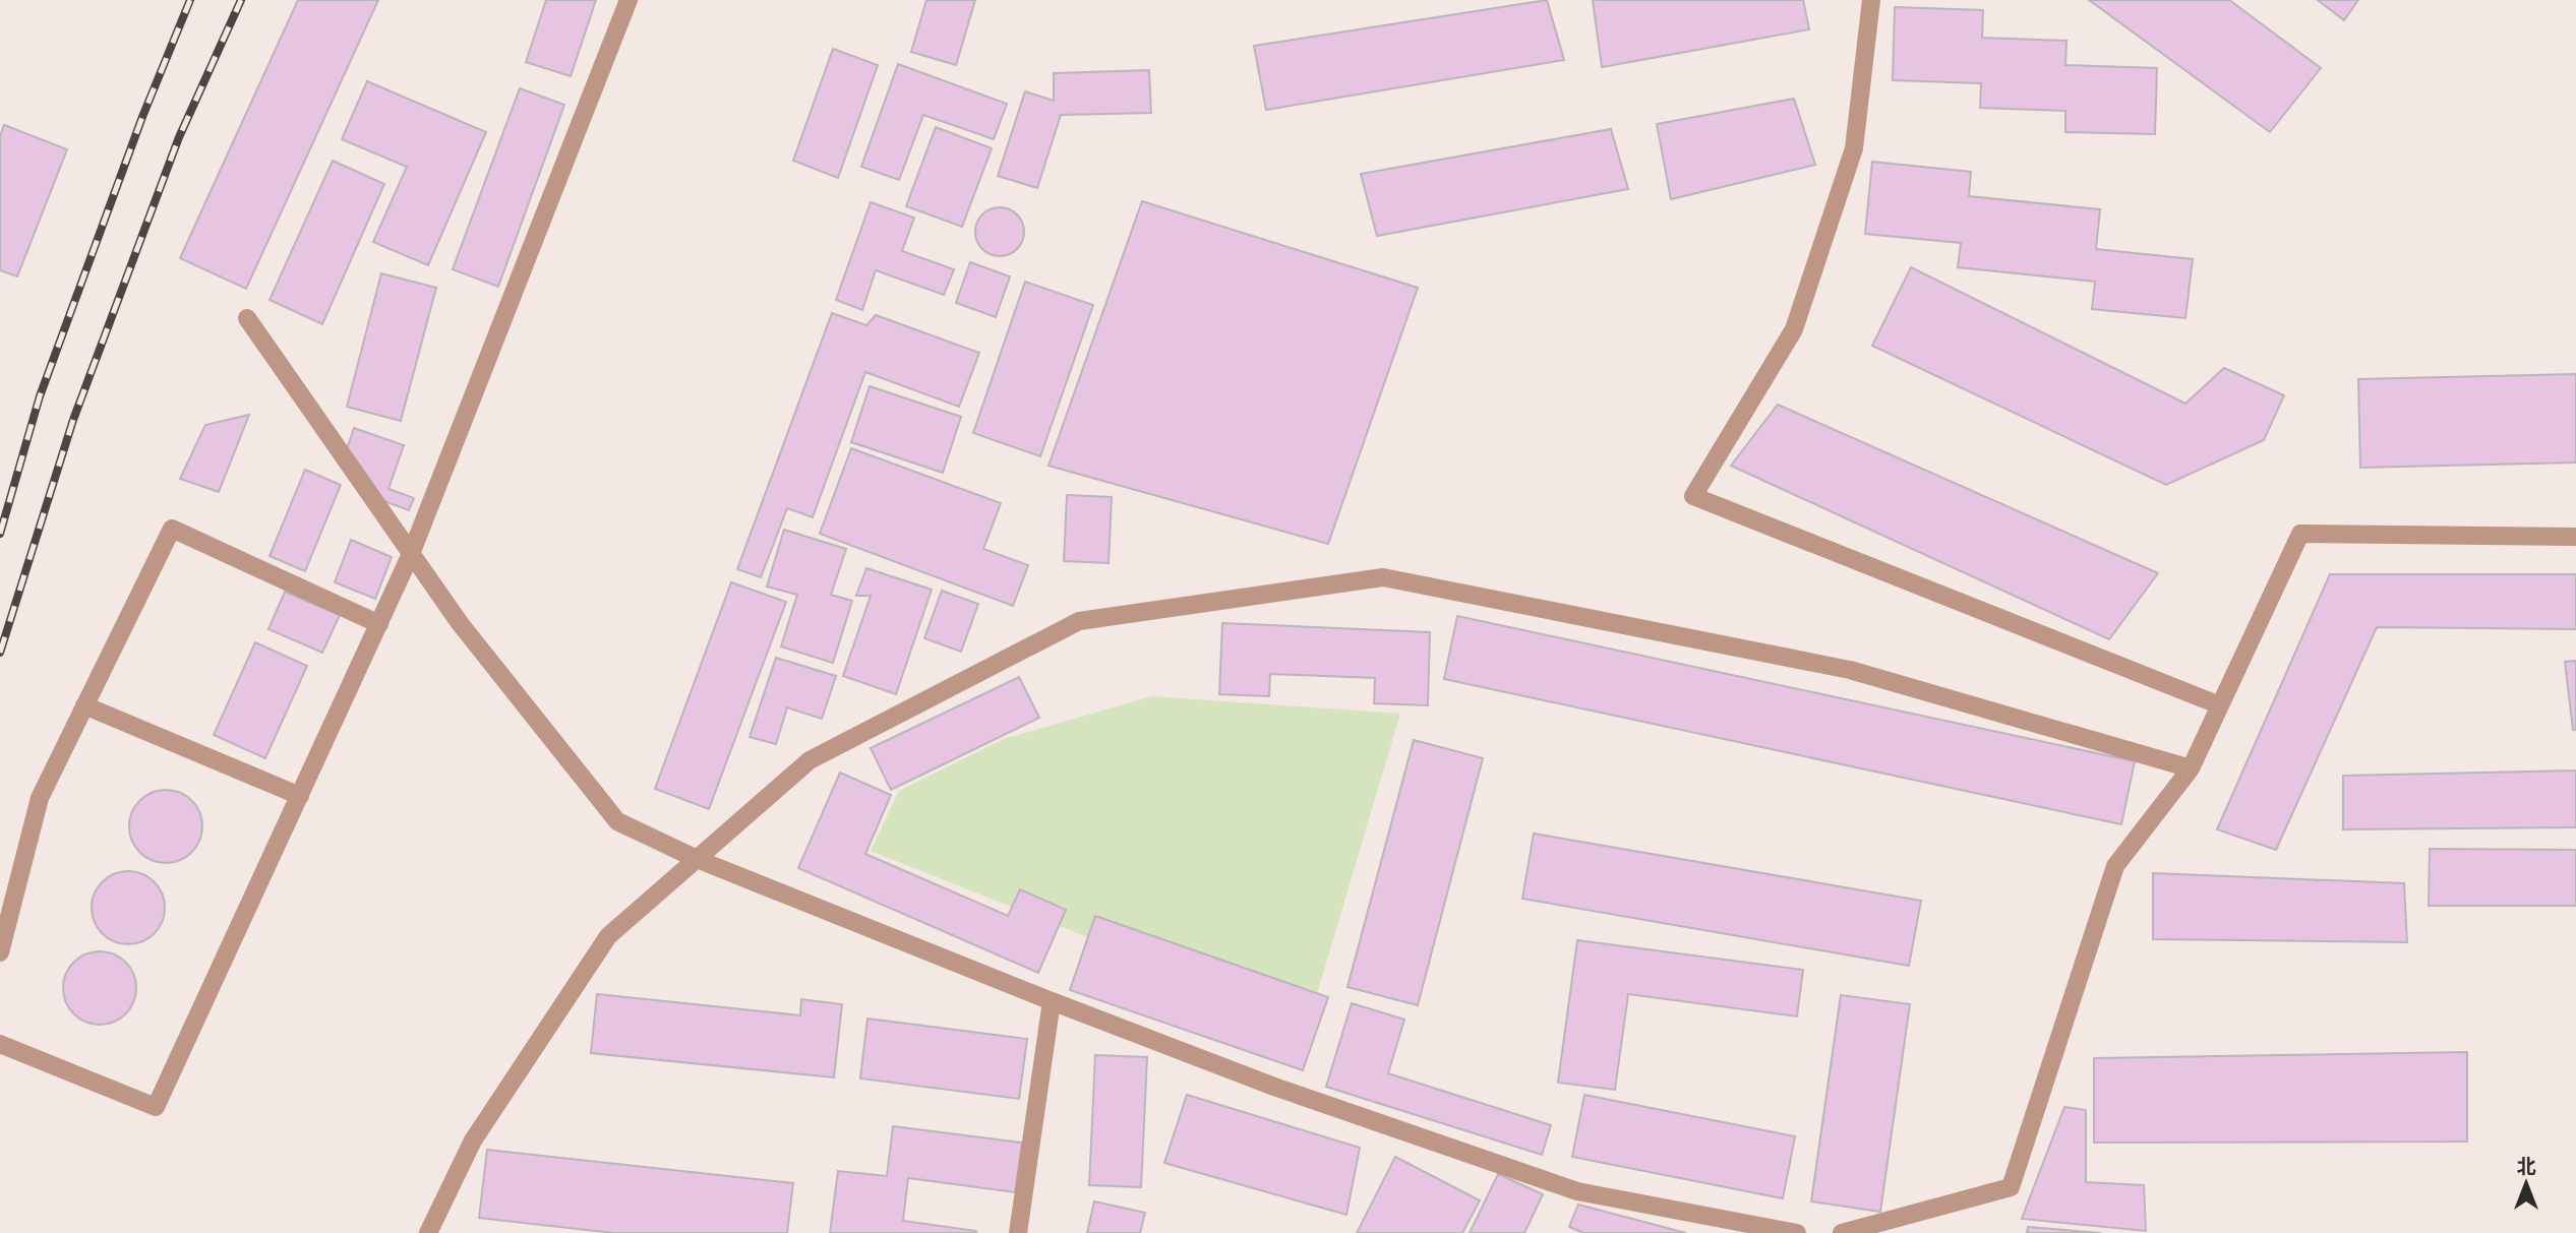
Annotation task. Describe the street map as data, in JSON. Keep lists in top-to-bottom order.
{
  "north": "top"
}
